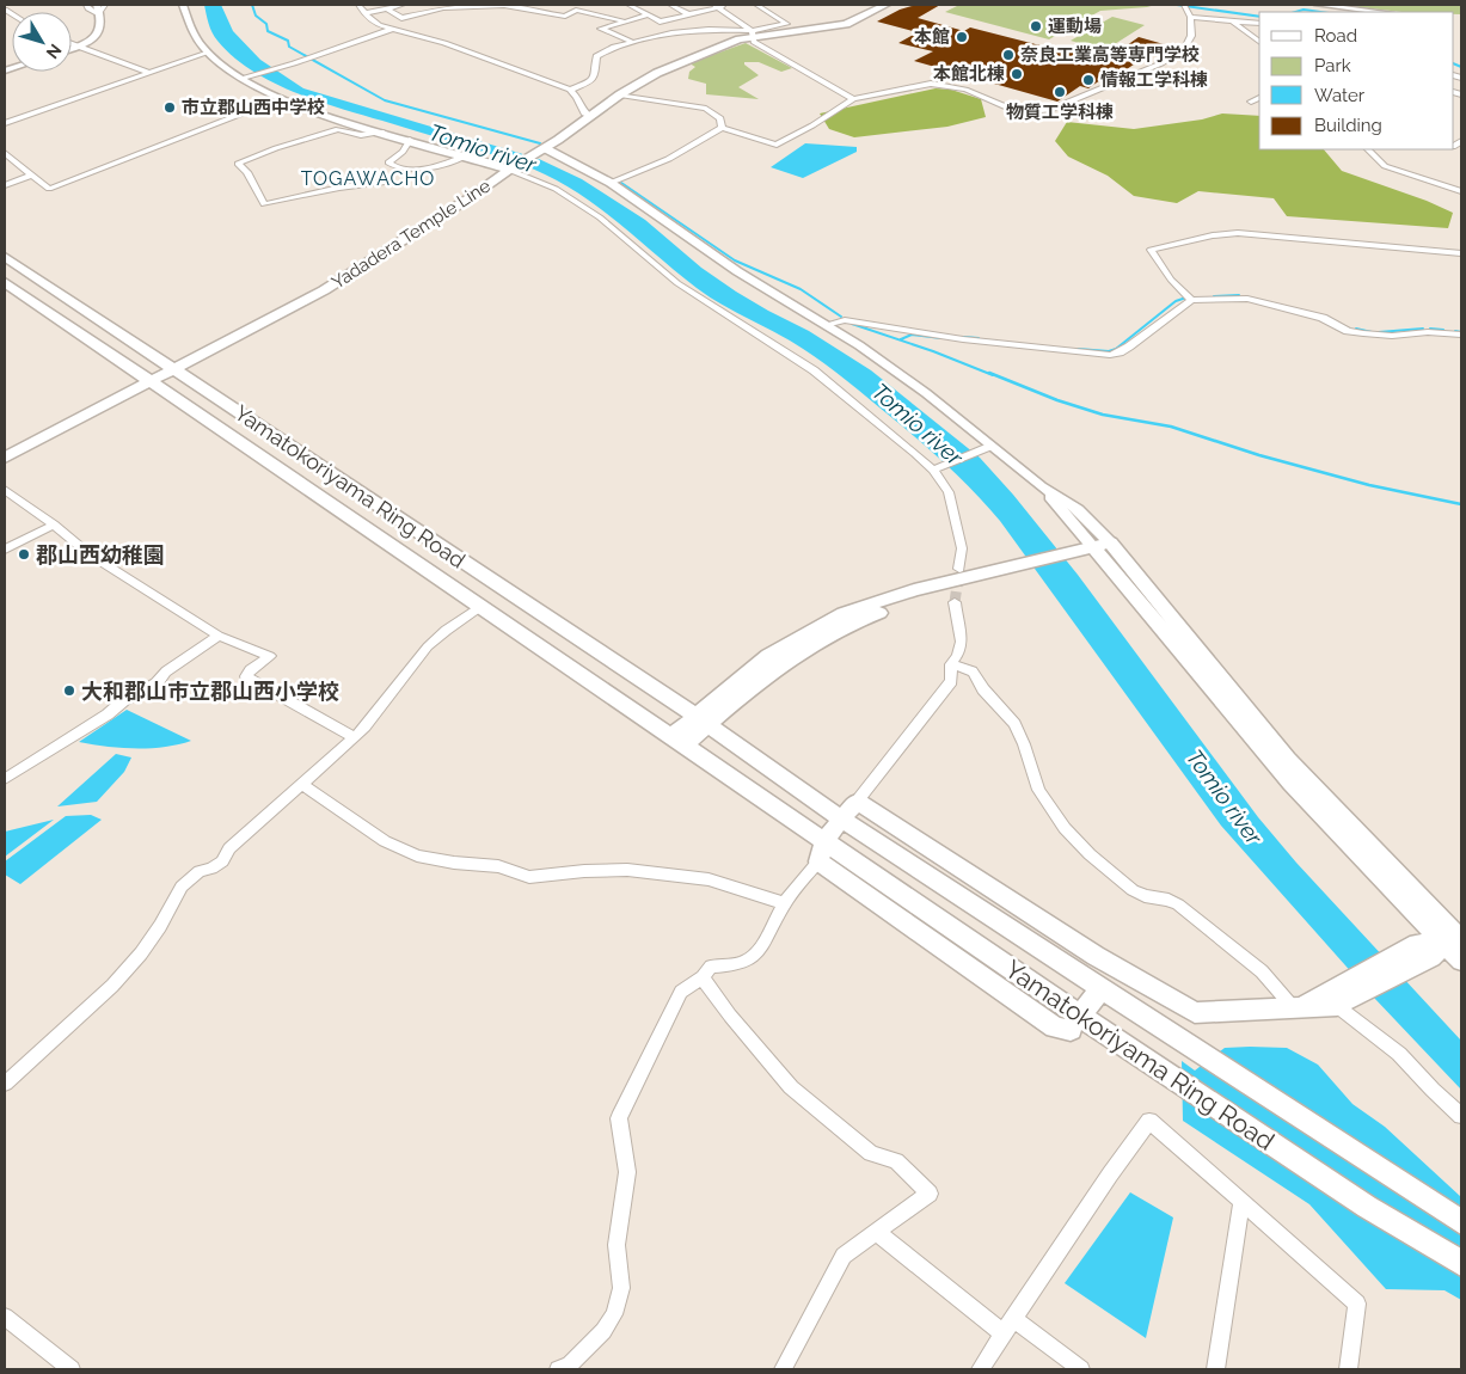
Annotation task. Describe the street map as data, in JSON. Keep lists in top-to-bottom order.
{
  "streets": {
    "main road": ["Yadadera Temple Line", "Yamatokoriyama Ring Road"]
  },
  "crossings": [
    ["Yadadera Temple Line", "Yamatokoriyama Ring Road"]
  ],
  "districts": ["TOGAWACHO"],
  "water": ["Tomio river"],
  "places": [
    "運動場",
    "本館",
    "奈良工業高等専門学校",
    "本館北棟",
    "情報工学科棟",
    "物質工学科棟",
    "市立郡山西中学校",
    "郡山西幼稚園",
    "大和郡山市立郡山西小学校"
  ],
  "legend": [
    "Road",
    "Park",
    "Water",
    "Building"
  ],
  "north": "bottom right"
}
